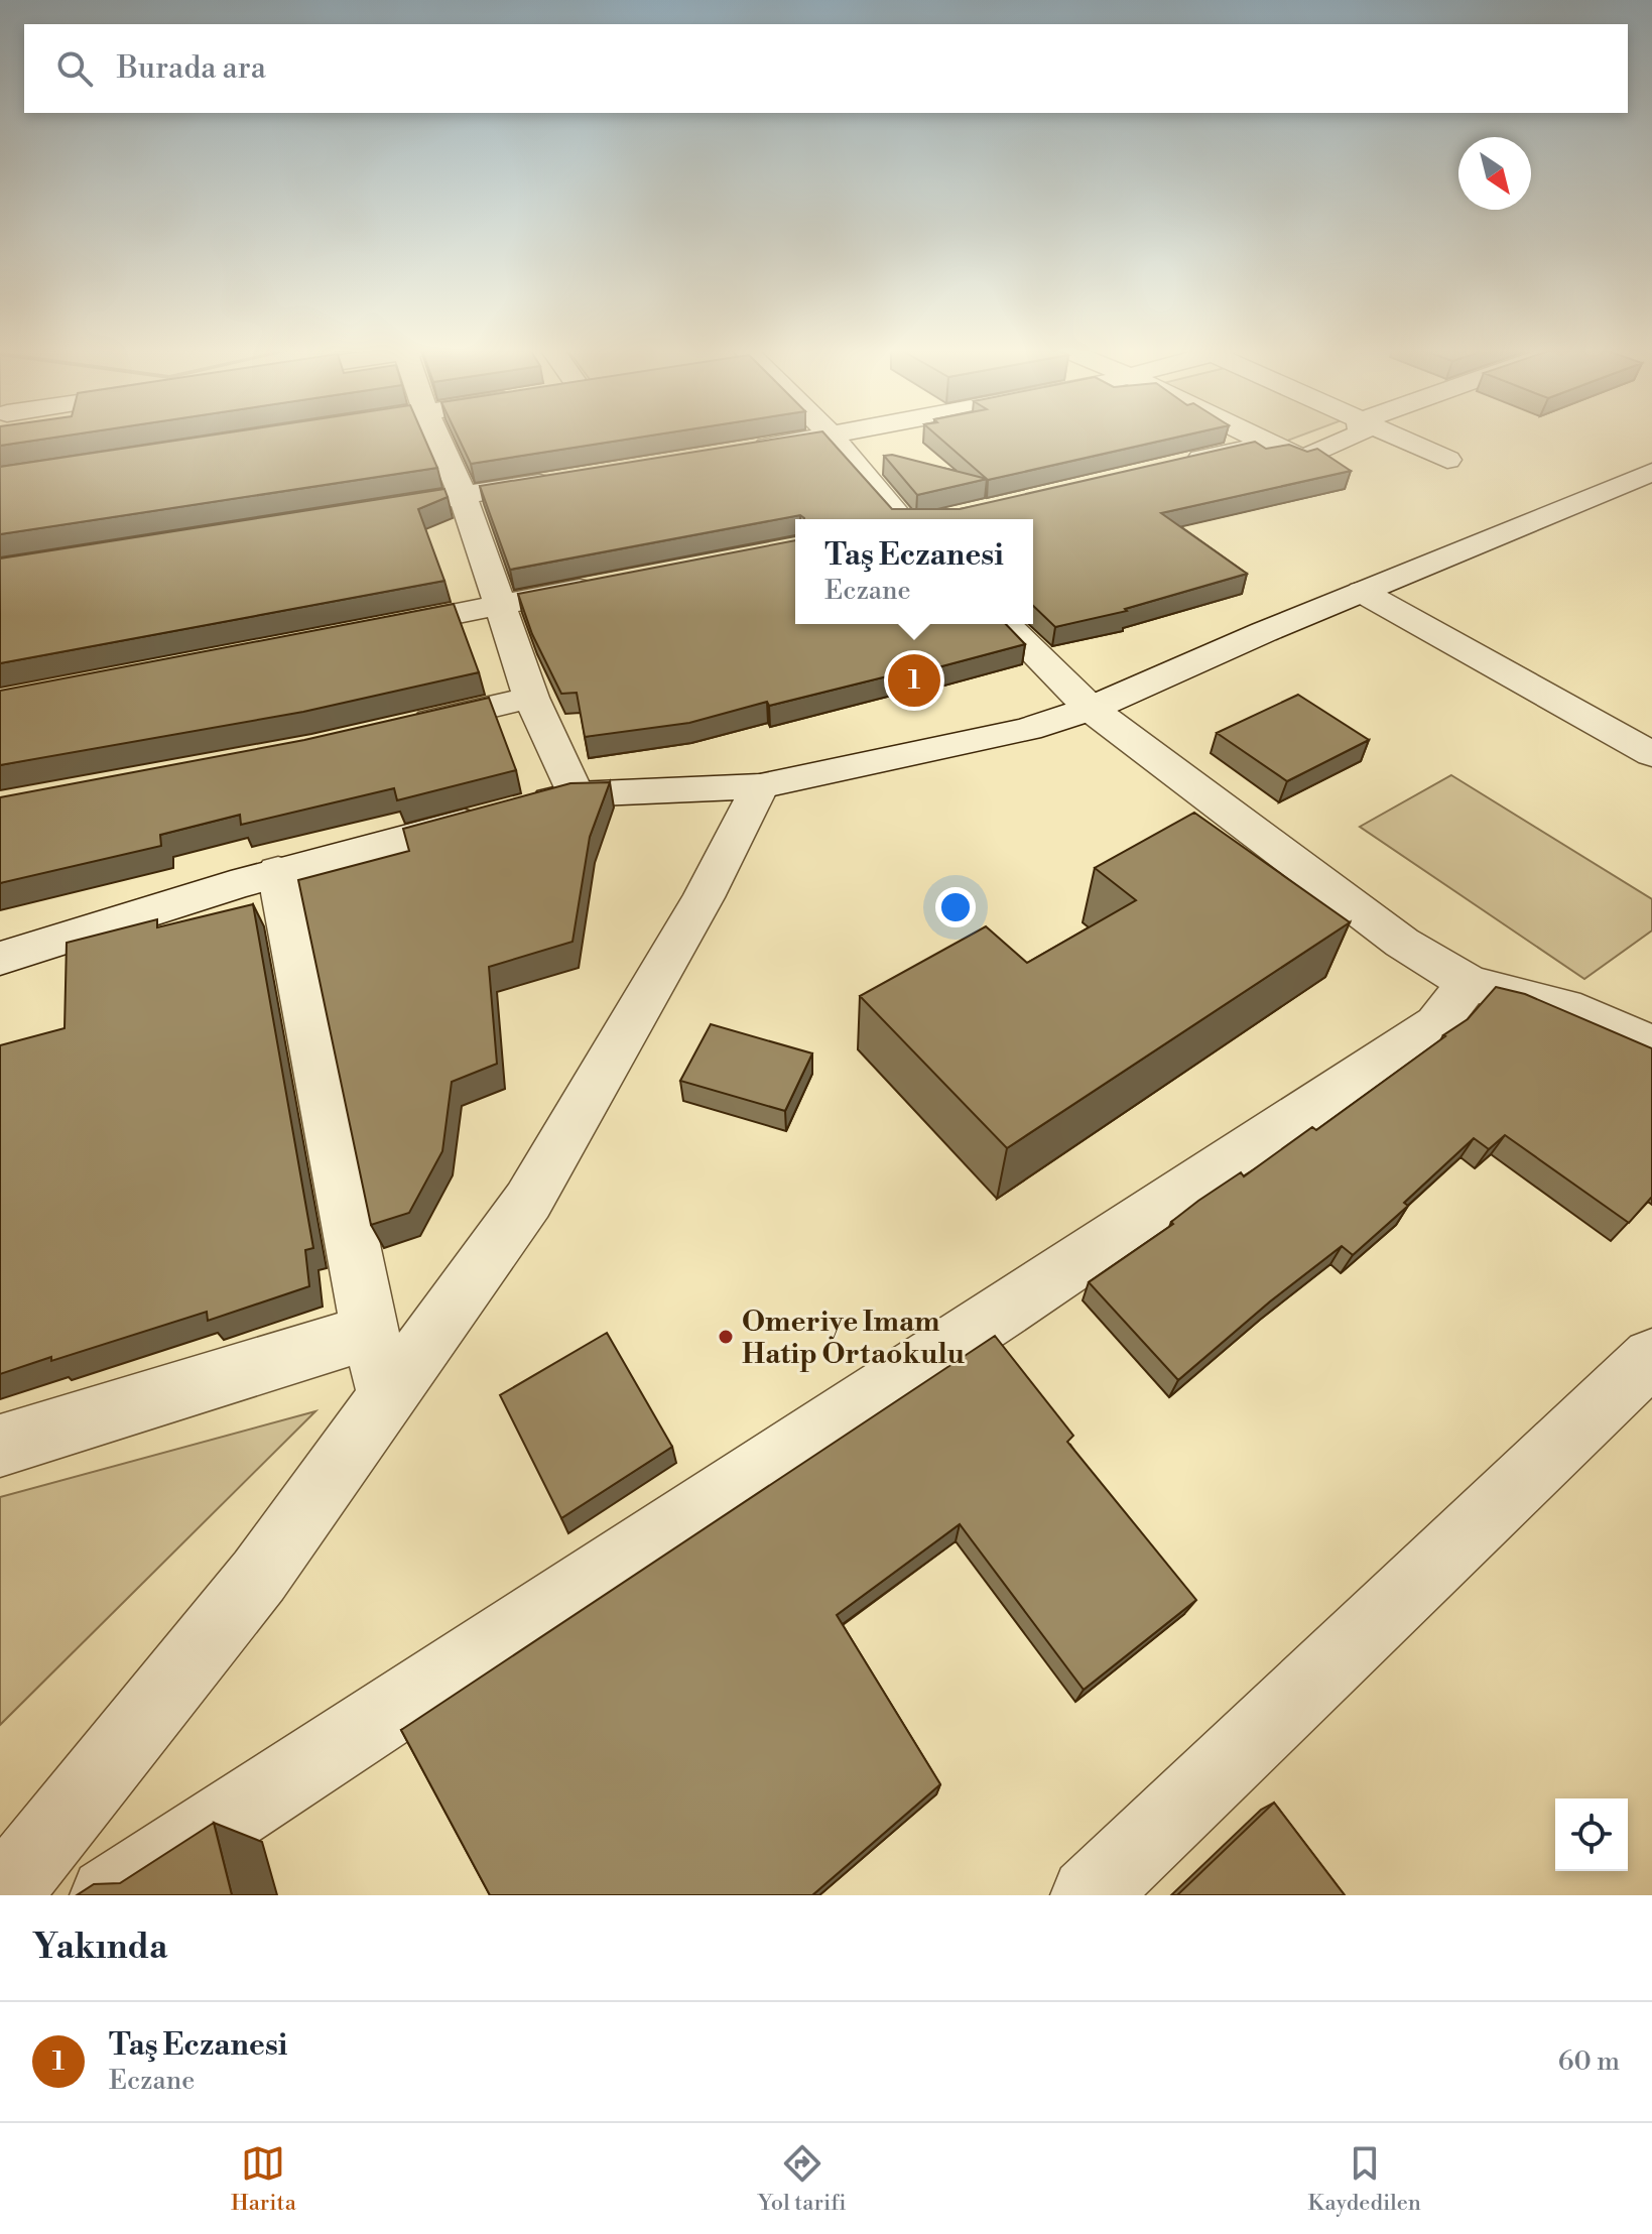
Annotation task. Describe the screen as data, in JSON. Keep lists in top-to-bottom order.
{
  "places": ["Omeriye Imam Hatip Ortaokulu"],
  "north": "bottom right",
  "page": {
    "search": "Burada ara",
    "popup": ["Taş Eczanesi", "Eczane"],
    "pins": "1",
    "heading": "Yakında",
    "list": [
      {
        "mark": "1",
        "name": "Taş Eczanesi",
        "note": "Eczane",
        "value": "60 m"
      }
    ],
    "nav": ["Harita", "Yol tarifi", "Kaydedilen"]
  }
}
